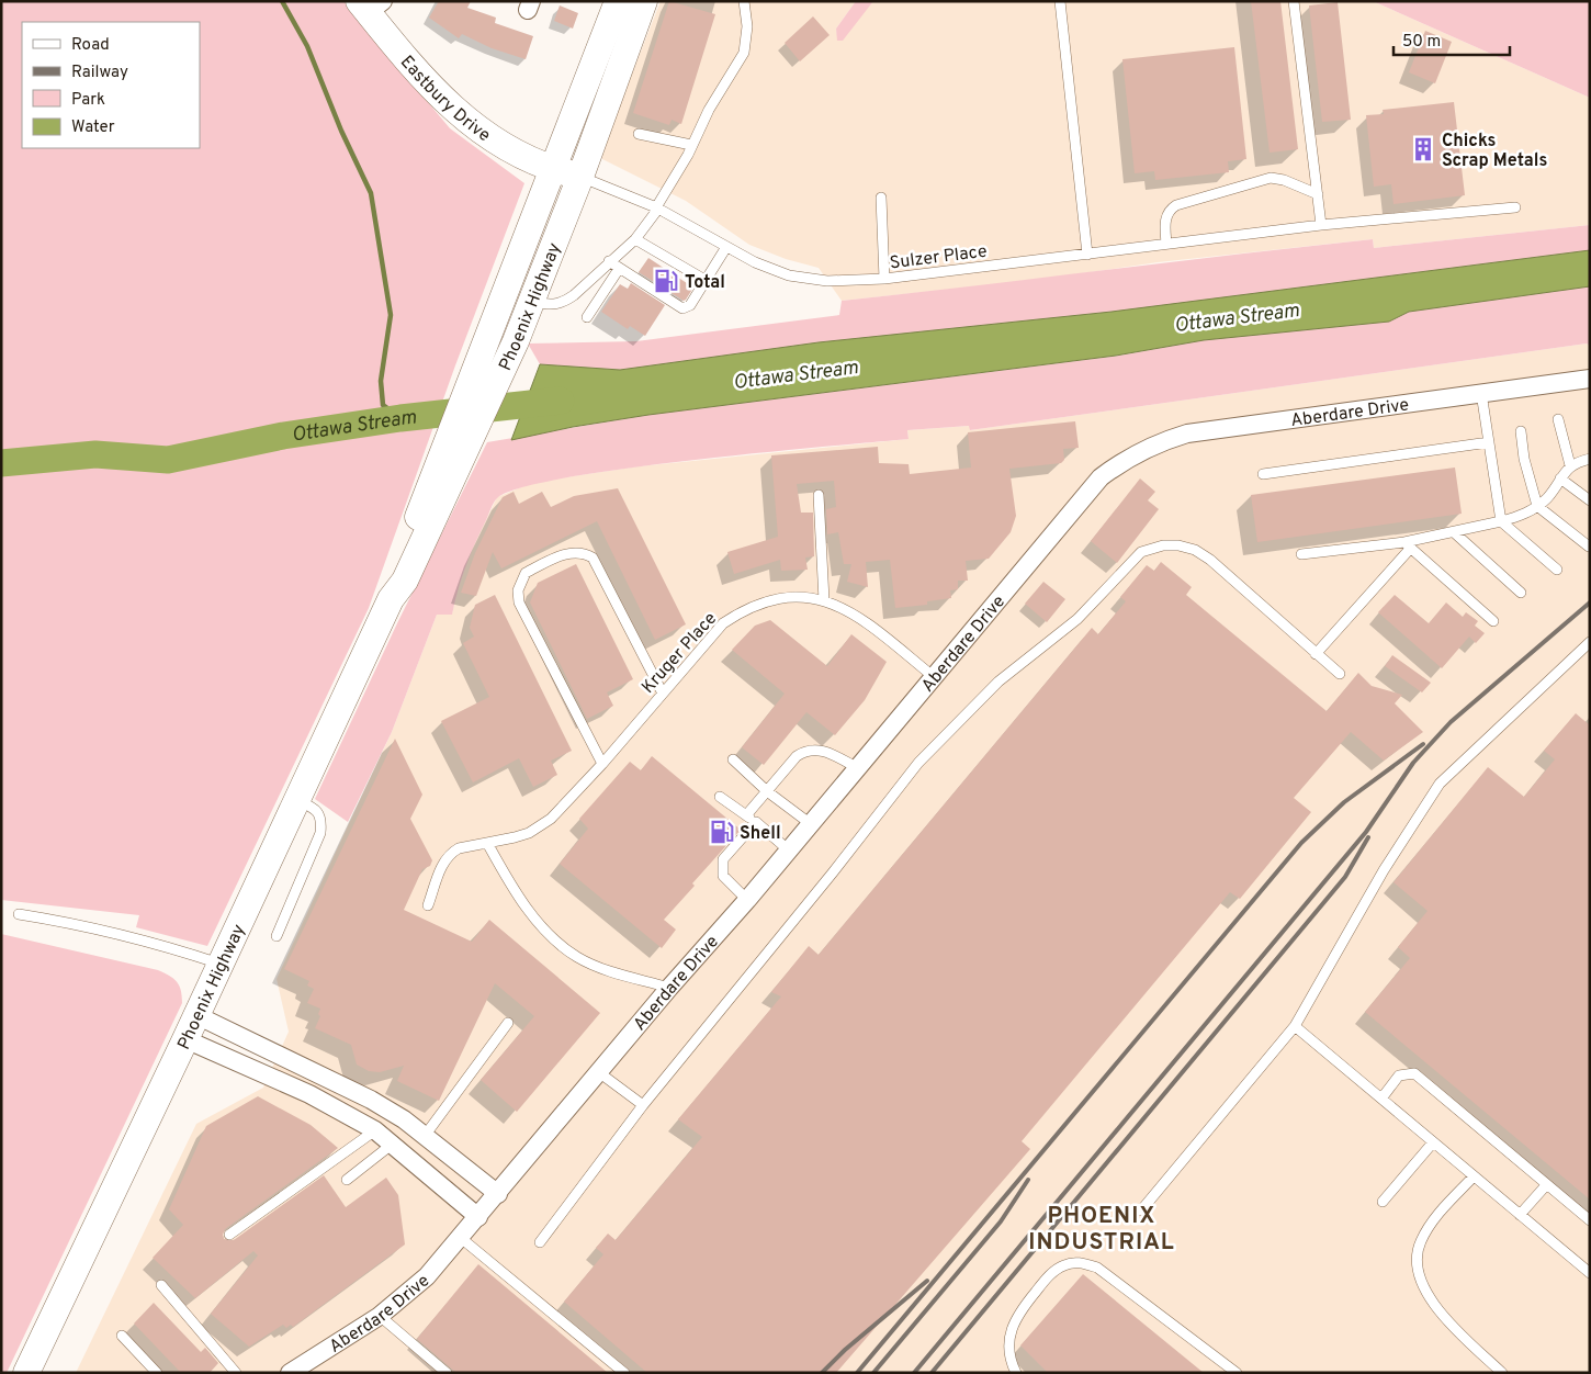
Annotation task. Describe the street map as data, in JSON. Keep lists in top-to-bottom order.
{
  "streets": {
    "main road": ["Eastbury Drive", "Phoenix Highway"],
    "street": ["Aberdare Drive"],
    "lane": ["Sulzer Place", "Kruger Place"]
  },
  "crossings": [
    ["Eastbury Drive", "Sulzer Place"],
    ["Eastbury Drive", "Phoenix Highway"],
    ["Sulzer Place", "Phoenix Highway"],
    ["Aberdare Drive", "Kruger Place"]
  ],
  "districts": ["PHOENIX INDUSTRIAL"],
  "water": ["Ottawa Stream"],
  "places": {
    "building": ["Chicks Scrap Metals"],
    "fuel station": ["Total", "Shell"]
  },
  "legend": [
    "Road",
    "Railway",
    "Park",
    "Water"
  ],
  "scale_bar": "50 m"
}
